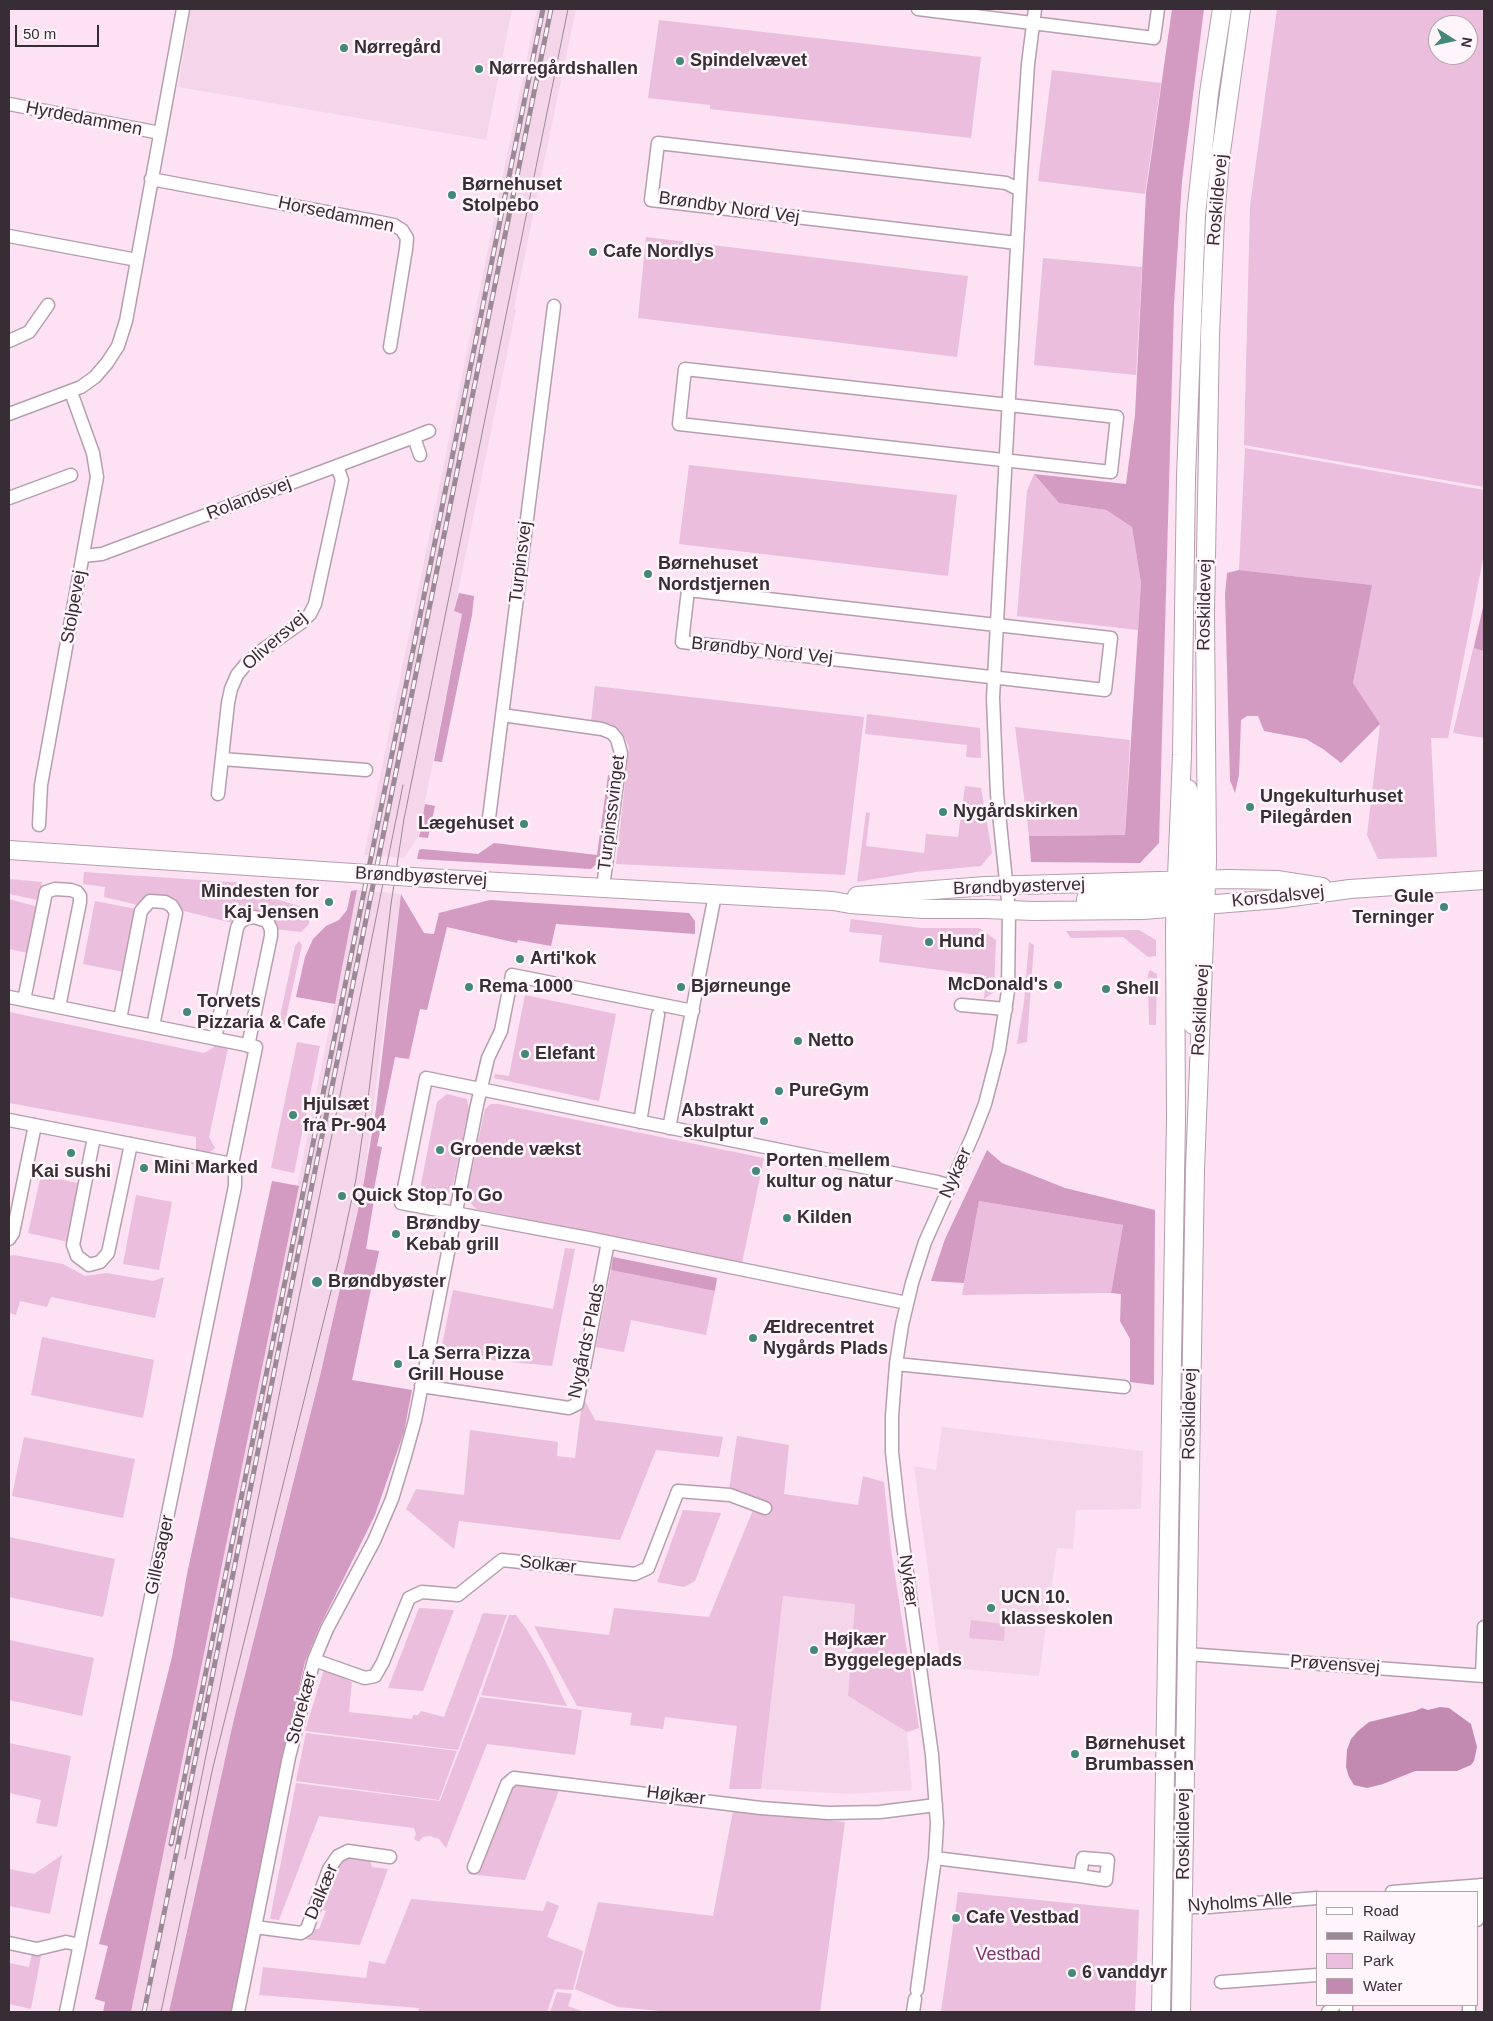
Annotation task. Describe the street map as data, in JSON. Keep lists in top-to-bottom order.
{
  "streets": {
    "main road": [
      "Roskildevej",
      "Brøndbyøstervej",
      "Korsdalsvej",
      "Nyholms Alle"
    ],
    "street": [
      "Hyrdedammen",
      "Brøndby Nord Vej",
      "Horsedammen",
      "Rolandsvej",
      "Turpinsvej",
      "Stolpevej",
      "Oliversvej",
      "Turpinssvinget",
      "Nykær",
      "Nygårds Plads",
      "Gillesager",
      "Solkær",
      "Prøvensvej",
      "Storekær",
      "Højkær",
      "Dalkær"
    ]
  },
  "crossings": [
    ["Roskildevej", "Brøndbyøstervej"],
    ["Roskildevej", "Korsdalsvej"],
    ["Roskildevej", "Prøvensvej"],
    ["Roskildevej", "Nyholms Alle"],
    ["Rolandsvej", "Stolpevej"],
    ["Rolandsvej", "Oliversvej"],
    ["Turpinsvej", "Turpinssvinget"],
    ["Turpinssvinget", "Brøndbyøstervej"],
    ["Brøndbyøstervej", "Korsdalsvej"],
    ["Brøndbyøstervej", "Nykær"],
    ["Nykær", "Højkær"],
    ["Nygårds Plads", "Storekær"],
    ["Solkær", "Storekær"],
    ["Storekær", "Dalkær"]
  ],
  "parks": ["Vestbad"],
  "places": [
    "Nørregård",
    "Spindelvævet",
    "Nørregårdshallen",
    "Børnehuset Stolpebo",
    "Cafe Nordlys",
    "Børnehuset Nordstjernen",
    "Ungekulturhuset Pilegården",
    "Nygårdskirken",
    "Lægehuset",
    "Mindesten for Kaj Jensen",
    "Gule Terninger",
    "Hund",
    "Arti'kok",
    "McDonald's",
    "Rema 1000",
    "Bjørneunge",
    "Shell",
    "Torvets Pizzaria & Cafe",
    "Netto",
    "Elefant",
    "PureGym",
    "Hjulsæt fra Pr-904",
    "Abstrakt skulptur",
    "Groende vækst",
    "Kai sushi",
    "Mini Marked",
    "Porten mellem kultur og natur",
    "Quick Stop To Go",
    "Kilden",
    "Brøndby Kebab grill",
    "Brøndbyøster",
    "Ældrecentret Nygårds Plads",
    "La Serra Pizza Grill House",
    "UCN 10. klasseskolen",
    "Højkær Byggelegeplads",
    "Børnehuset Brumbassen",
    "Cafe Vestbad",
    "6 vanddyr"
  ],
  "legend": [
    "Road",
    "Railway",
    "Park",
    "Water"
  ],
  "scale_bar": "50 m",
  "north": "right"
}
